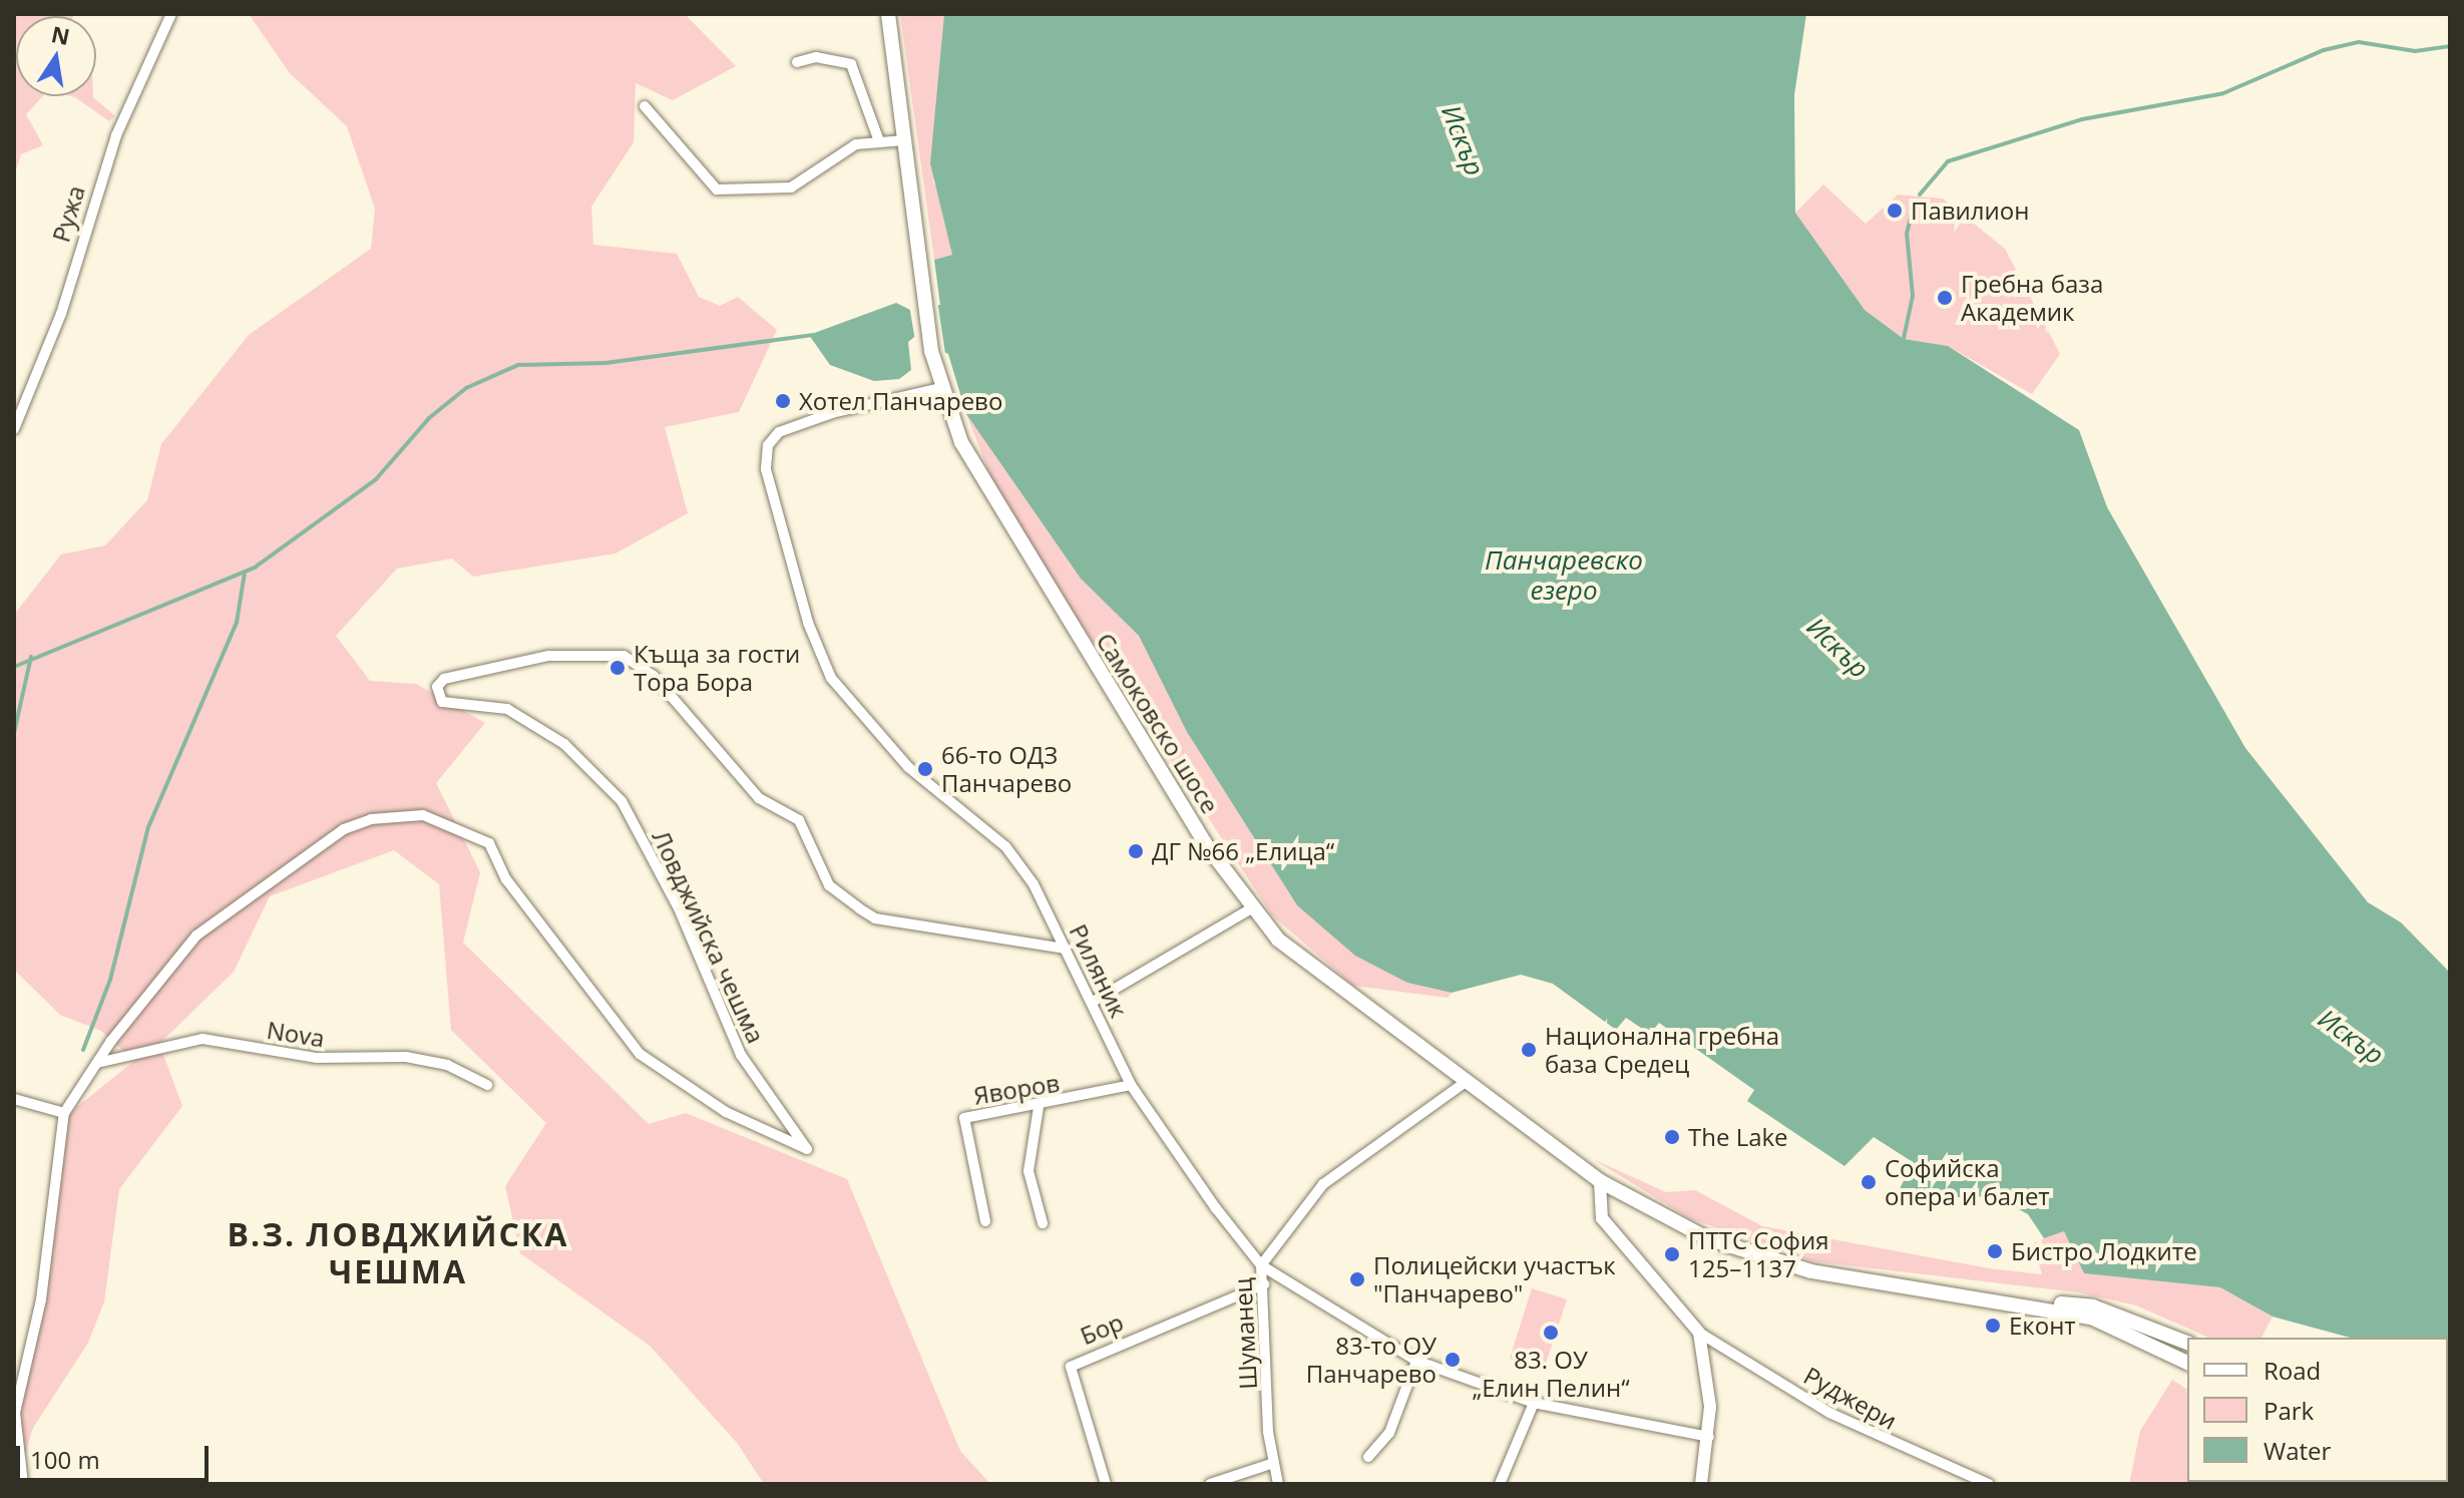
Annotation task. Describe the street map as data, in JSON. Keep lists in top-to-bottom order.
{
  "streets": {
    "main road": ["Самоковско шосе"],
    "street": [
      "Ружа",
      "Ловджийска чешма",
      "Риляник",
      "Nova",
      "Яворов",
      "Бор",
      "Шуманец",
      "Руджери"
    ]
  },
  "crossings": [
    ["Самоковско шосе", "Риляник"],
    ["Самоковско шосе", "Шуманец"],
    ["Ловджийска чешма", "Риляник"],
    ["Ловджийска чешма", "Nova"],
    ["Риляник", "Яворов"],
    ["Риляник", "Шуманец"],
    ["Бор", "Шуманец"]
  ],
  "districts": ["В.З. ЛОВДЖИЙСКА ЧЕШМА"],
  "water": ["Искър", "Панчаревско езеро"],
  "places": [
    "Павилион",
    "Гребна база Академик",
    "Хотел Панчарево",
    "Къща за гости Тора Бора",
    "66-то ОДЗ Панчарево",
    "ДГ №66 „Елица“",
    "Национална гребна база Средец",
    "The Lake",
    "Софийска опера и балет",
    "Бистро Лодките",
    "ПТТС София 125–1137",
    "Полицейски участък \"Панчарево\"",
    "Еконт",
    "83. ОУ „Елин Пелин“",
    "83-то ОУ Панчарево"
  ],
  "legend": ["Road", "Park", "Water"],
  "scale_bar": "100 m",
  "north": "top"
}
